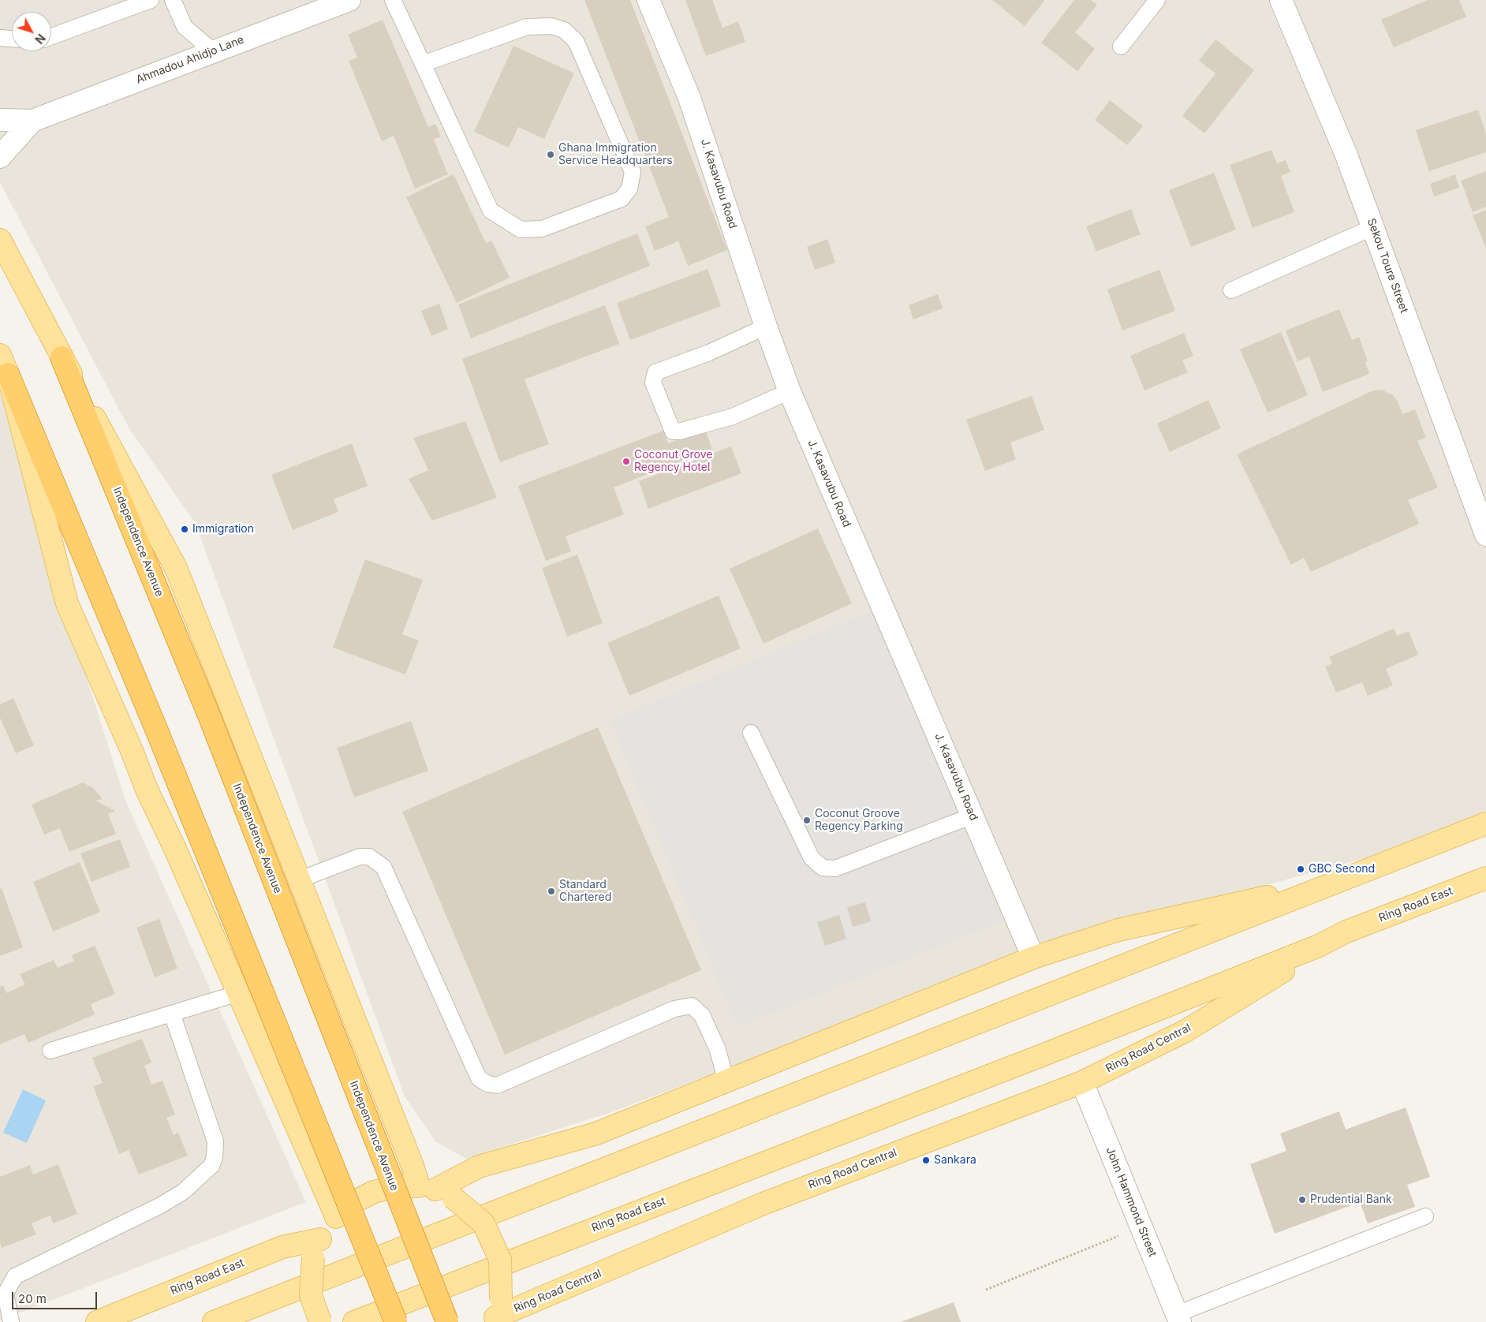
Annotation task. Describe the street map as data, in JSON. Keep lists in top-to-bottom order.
{
  "streets": {
    "highway": ["Independence Avenue"],
    "main road": ["Ring Road East", "Ring Road Central"],
    "street": [
      "Ahmadou Ahidjo Lane",
      "J. Kasavubu Road",
      "Sekou Toure Street",
      "John Hammond Street"
    ]
  },
  "crossings": [
    ["Ring Road East", "Ring Road Central"],
    ["Ring Road Central", "John Hammond Street"]
  ],
  "places": [
    "Ghana Immigration Service Headquarters",
    "Coconut Grove Regency Hotel",
    "Immigration",
    "Coconut Groove Regency Parking",
    "GBC Second",
    "Standard Chartered",
    "Sankara",
    "Prudential Bank"
  ],
  "scale_bar": "20 m",
  "north": "bottom right"
}
